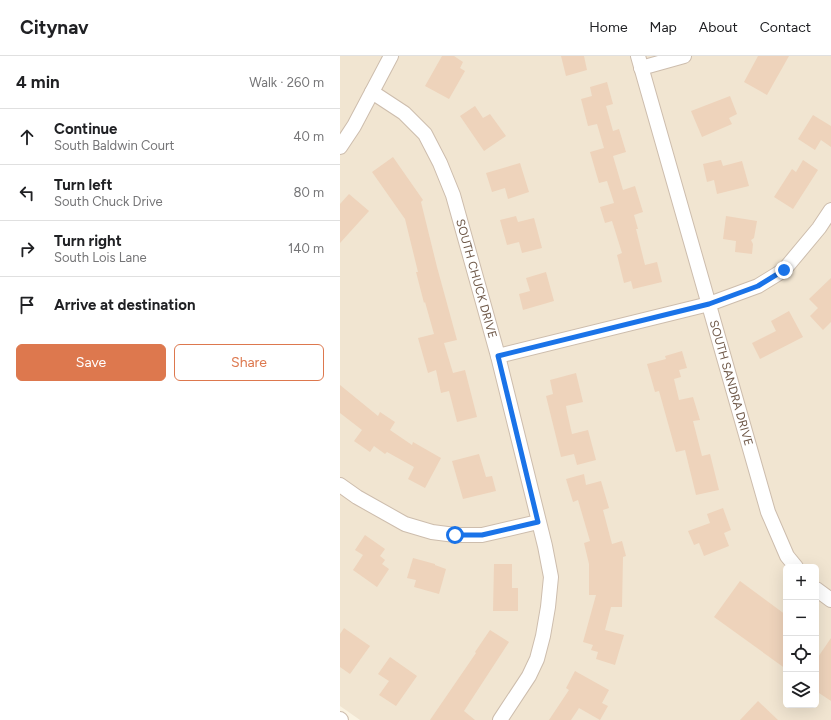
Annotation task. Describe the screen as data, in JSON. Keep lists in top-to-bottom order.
{
  "streets": {
    "street": ["SOUTH CHUCK DRIVE", "SOUTH SANDRA DRIVE"]
  },
  "page": {
    "header": "Citynav",
    "nav": [
      "Home",
      "Map",
      "About",
      "Contact"
    ],
    "heading": ["4 min", "Walk · 260 m"],
    "list": [
      ["Continue", "South Baldwin Court", "40 m"],
      ["Turn left", "South Chuck Drive", "80 m"],
      ["Turn right", "South Lois Lane", "140 m"],
      "Arrive at destination"
    ],
    "buttons": ["Save", "Share"],
    "map_buttons": ["+", "−"]
  }
}
